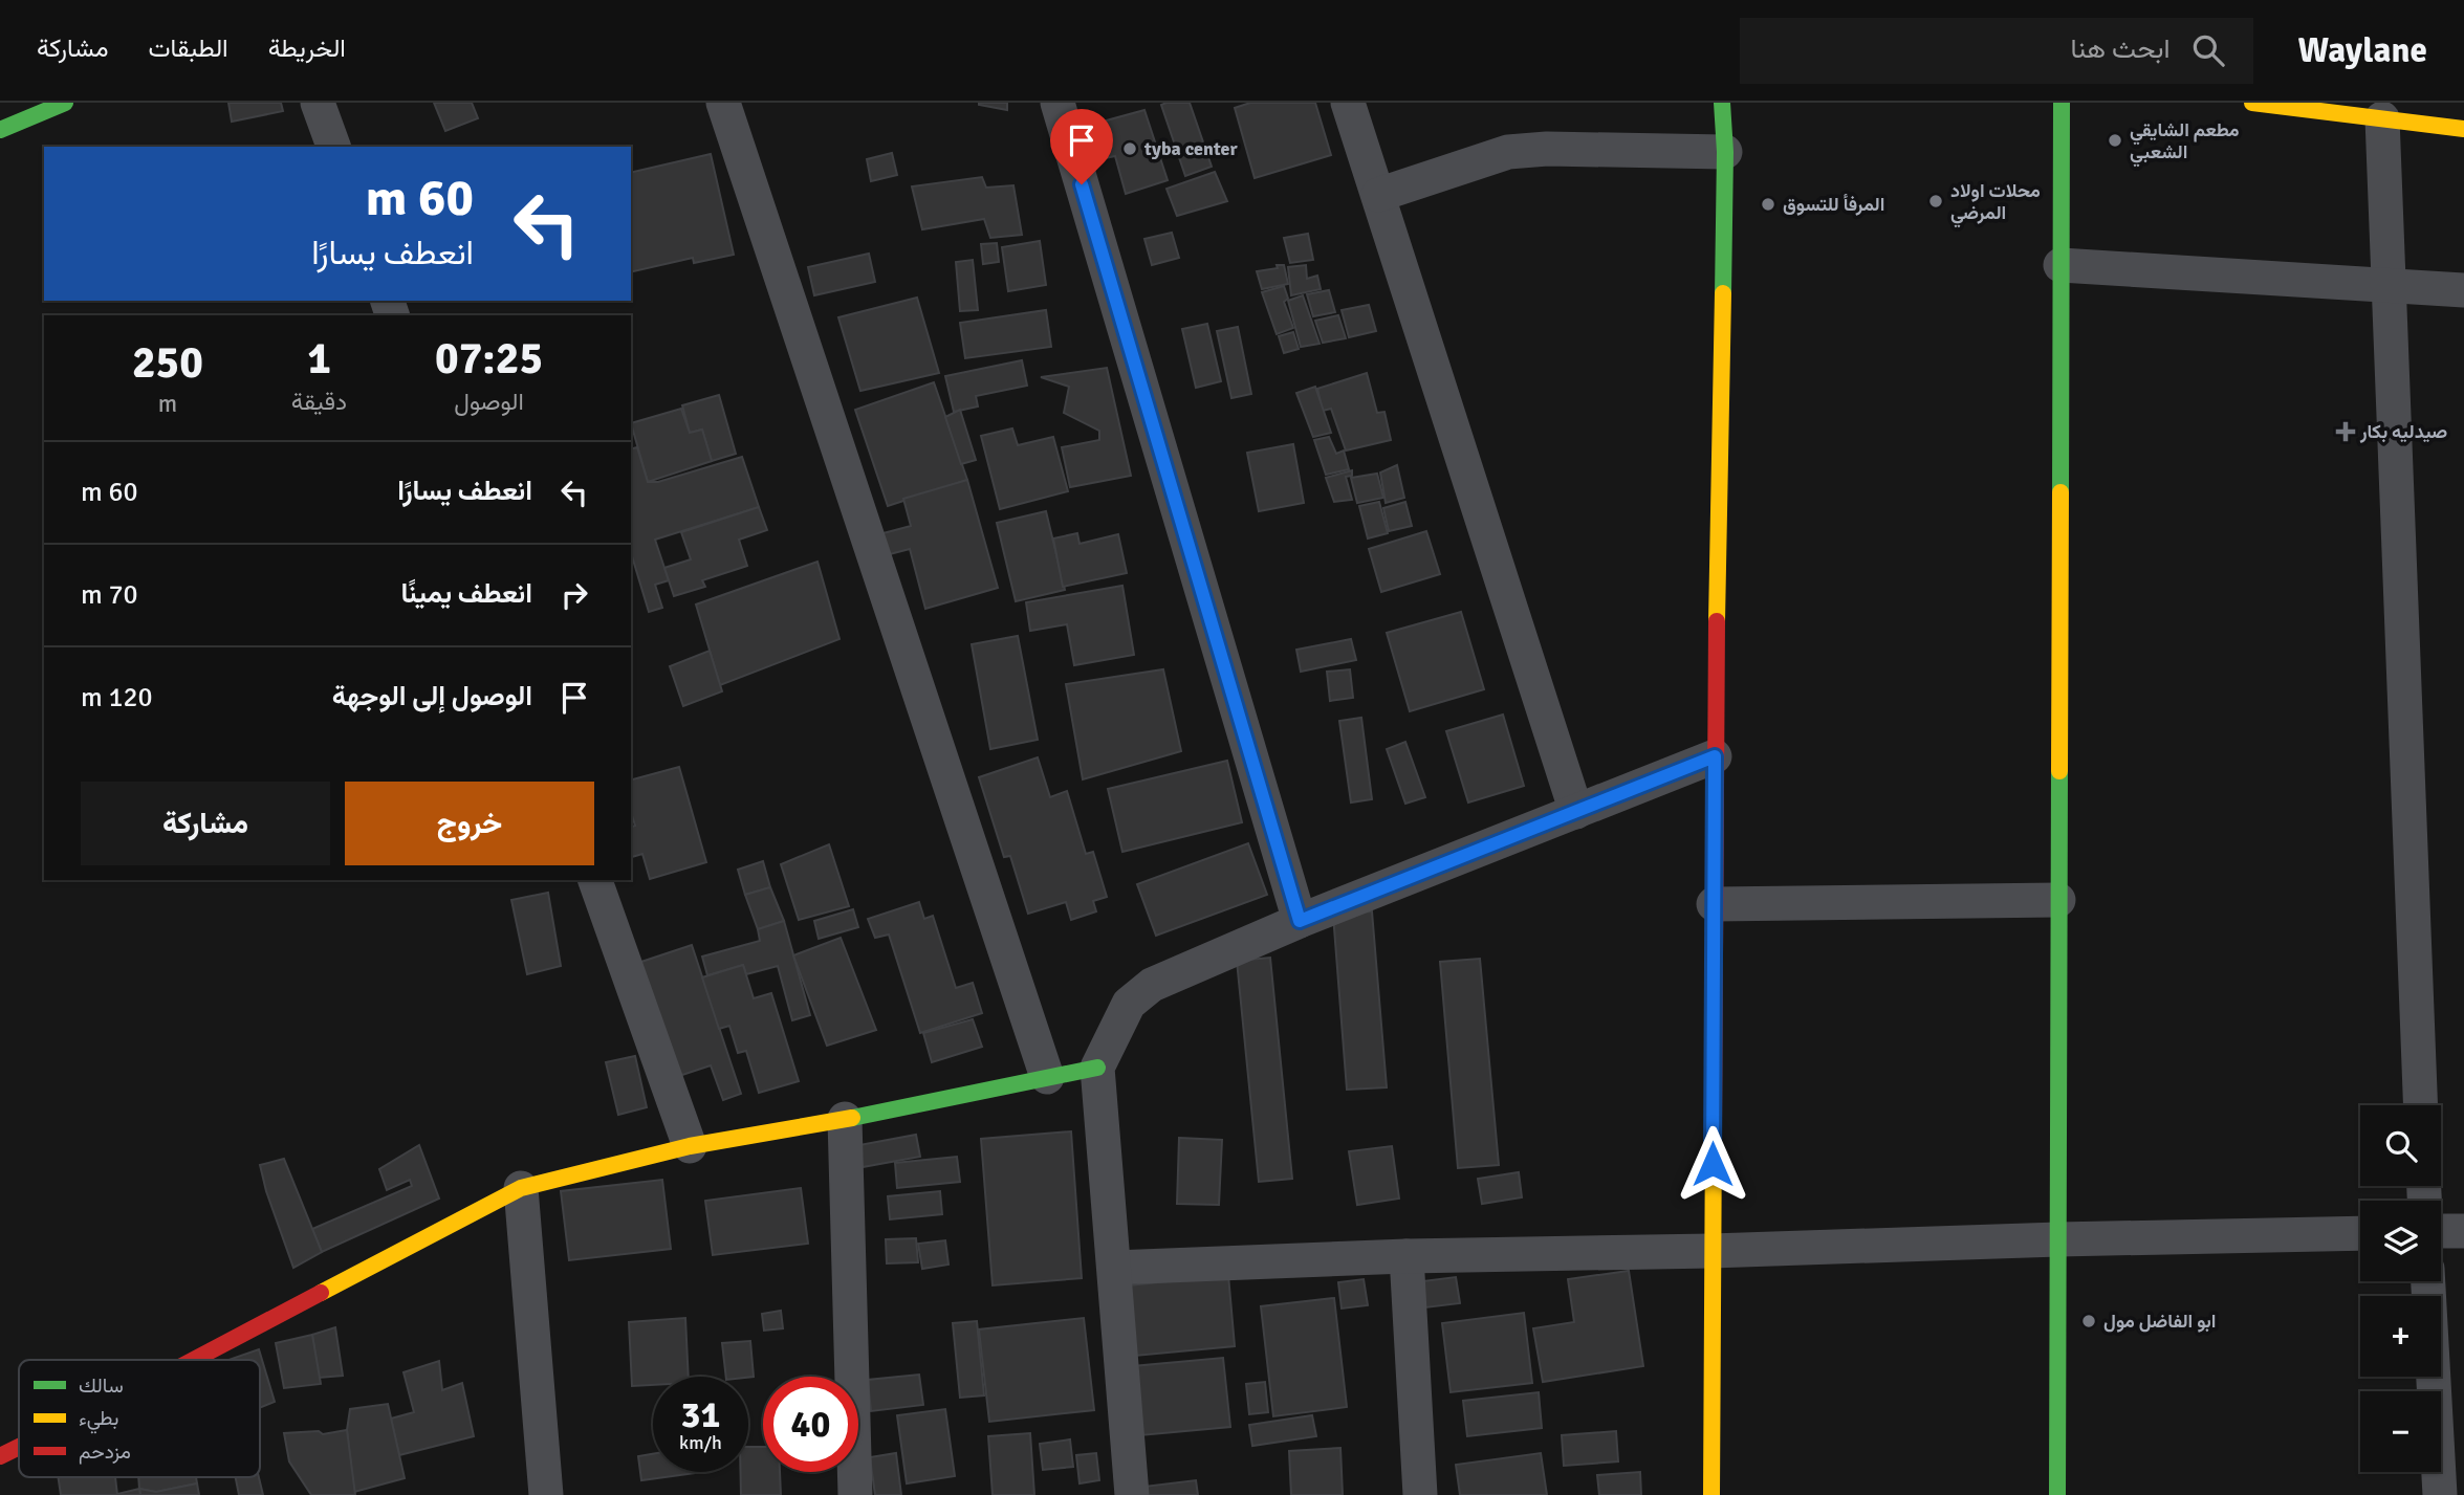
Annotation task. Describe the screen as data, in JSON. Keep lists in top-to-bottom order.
{
  "places": {
    "other": [
      "مطعم الشايقي الشعبي",
      "tyba center",
      "محلات اولاد المرضي",
      "المرفأ للتسوق",
      "ابو الفاضل مول"
    ],
    "health": ["صيدليه بكار"]
  },
  "legend": ["سالك", "بطيء", "مزدحم"],
  "page": {
    "header": "Waylane",
    "search": "ابحث هنا",
    "nav": ["الخريطة", "الطبقات", "مشاركة"],
    "turn": ["60 m", "انعطف يسارًا"],
    "eta": [
      "07:25",
      "الوصول",
      "1",
      "دقيقة",
      "250",
      "m"
    ],
    "list": [
      {
        "name": "انعطف يسارًا",
        "value": "60 m"
      },
      {
        "name": "انعطف يمينًا",
        "value": "70 m"
      },
      {
        "name": "الوصول إلى الوجهة",
        "value": "120 m"
      }
    ],
    "buttons": ["خروج", "مشاركة"],
    "map_buttons": ["+", "−"],
    "speed": "31 km/h",
    "limit": "40"
  }
}
